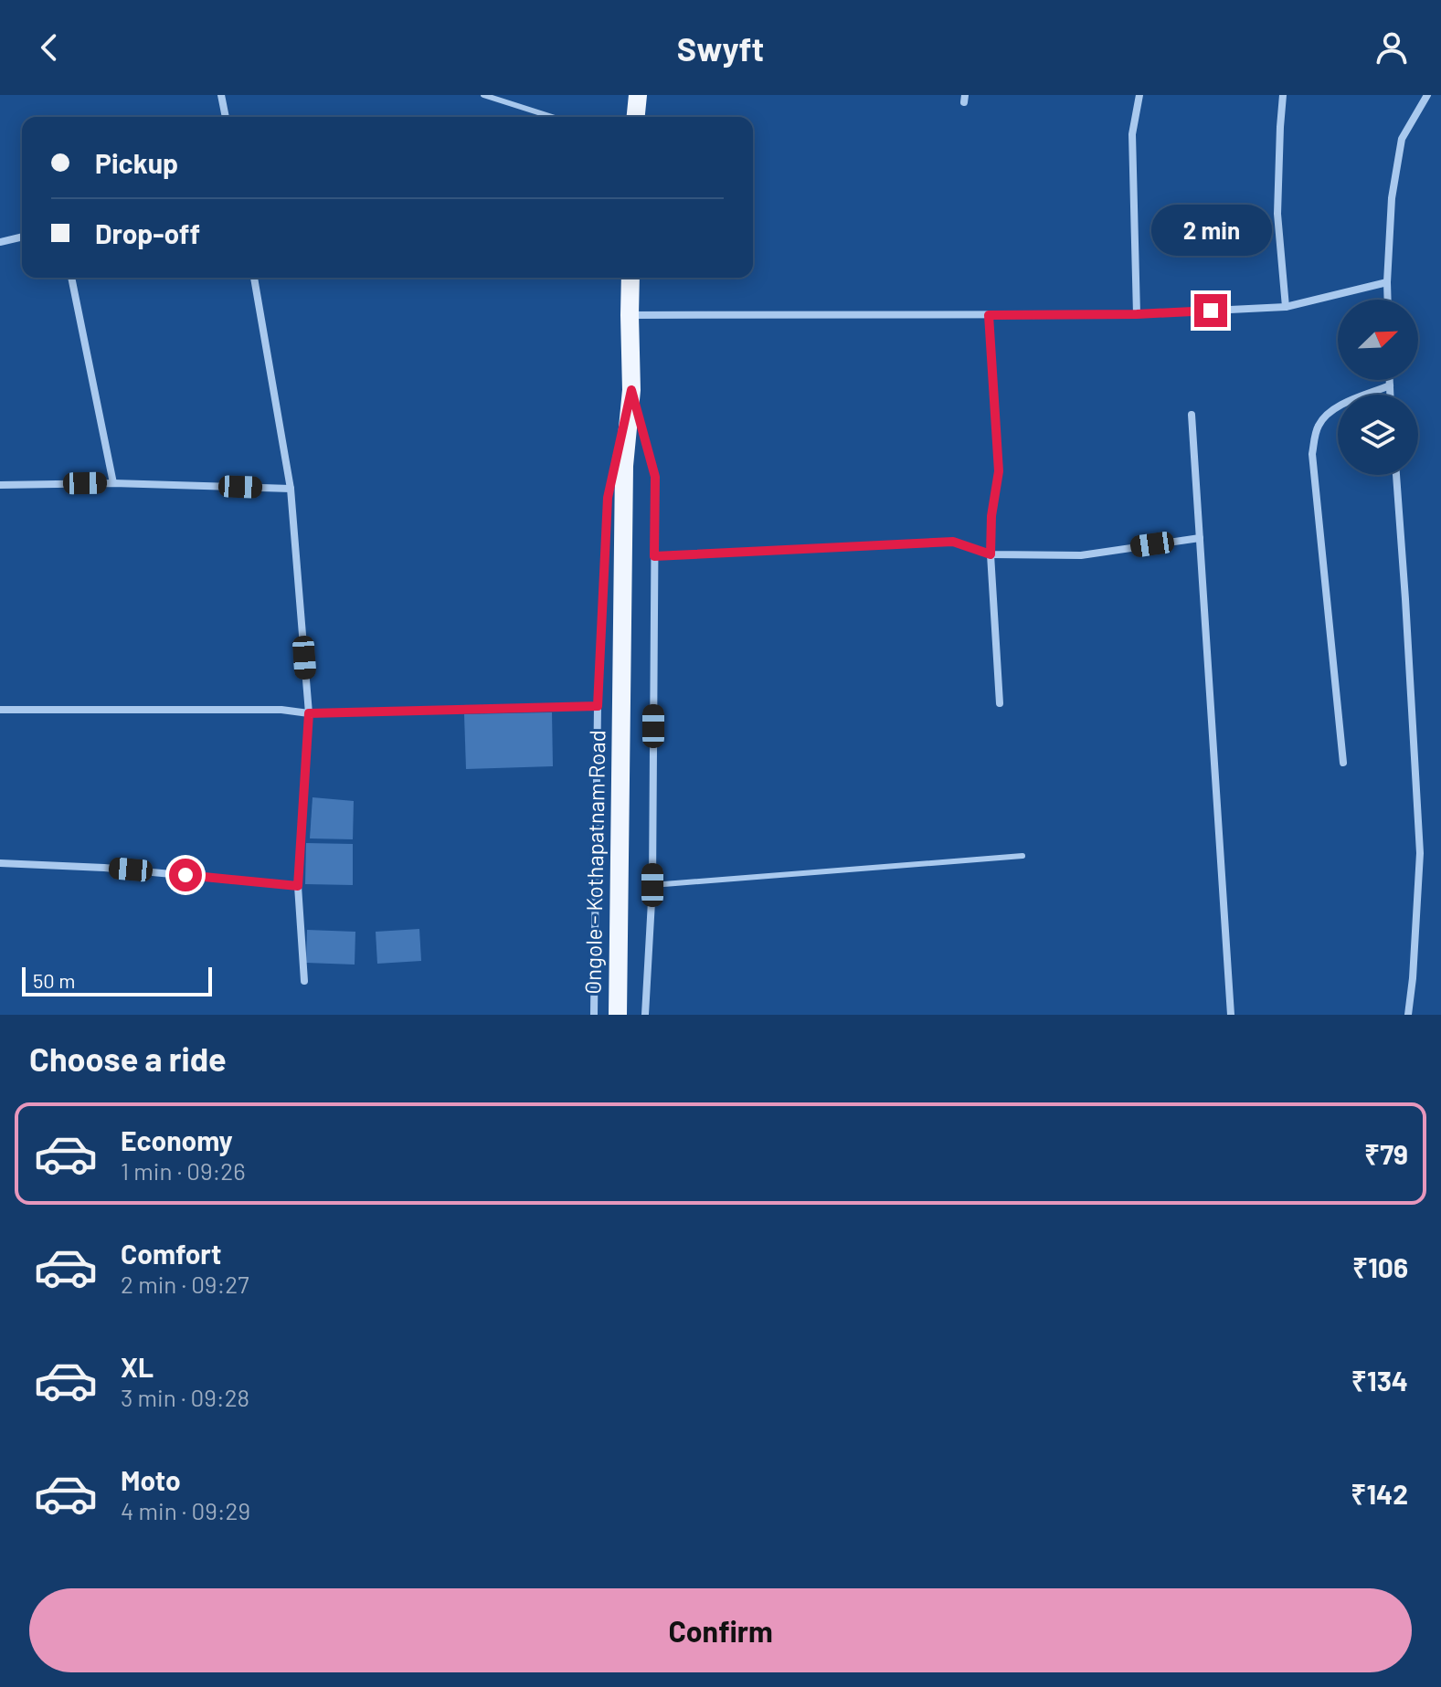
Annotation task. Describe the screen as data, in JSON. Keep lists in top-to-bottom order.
{
  "streets": {
    "main road": ["Ongole - Kothapatnam Road"]
  },
  "scale_bar": "50 m",
  "north": "top right",
  "page": {
    "header": "Swyft",
    "banner": ["Pickup", "Drop-off"],
    "bubble": "2 min",
    "scale": "50 m",
    "heading": "Choose a ride",
    "list": [
      {
        "name": "Economy",
        "note": "1 min · 09:26",
        "value": "₹79"
      },
      {
        "name": "Comfort",
        "note": "2 min · 09:27",
        "value": "₹106"
      },
      {
        "name": "XL",
        "note": "3 min · 09:28",
        "value": "₹134"
      },
      {
        "name": "Moto",
        "note": "4 min · 09:29",
        "value": "₹142"
      }
    ],
    "buttons": "Confirm"
  }
}
